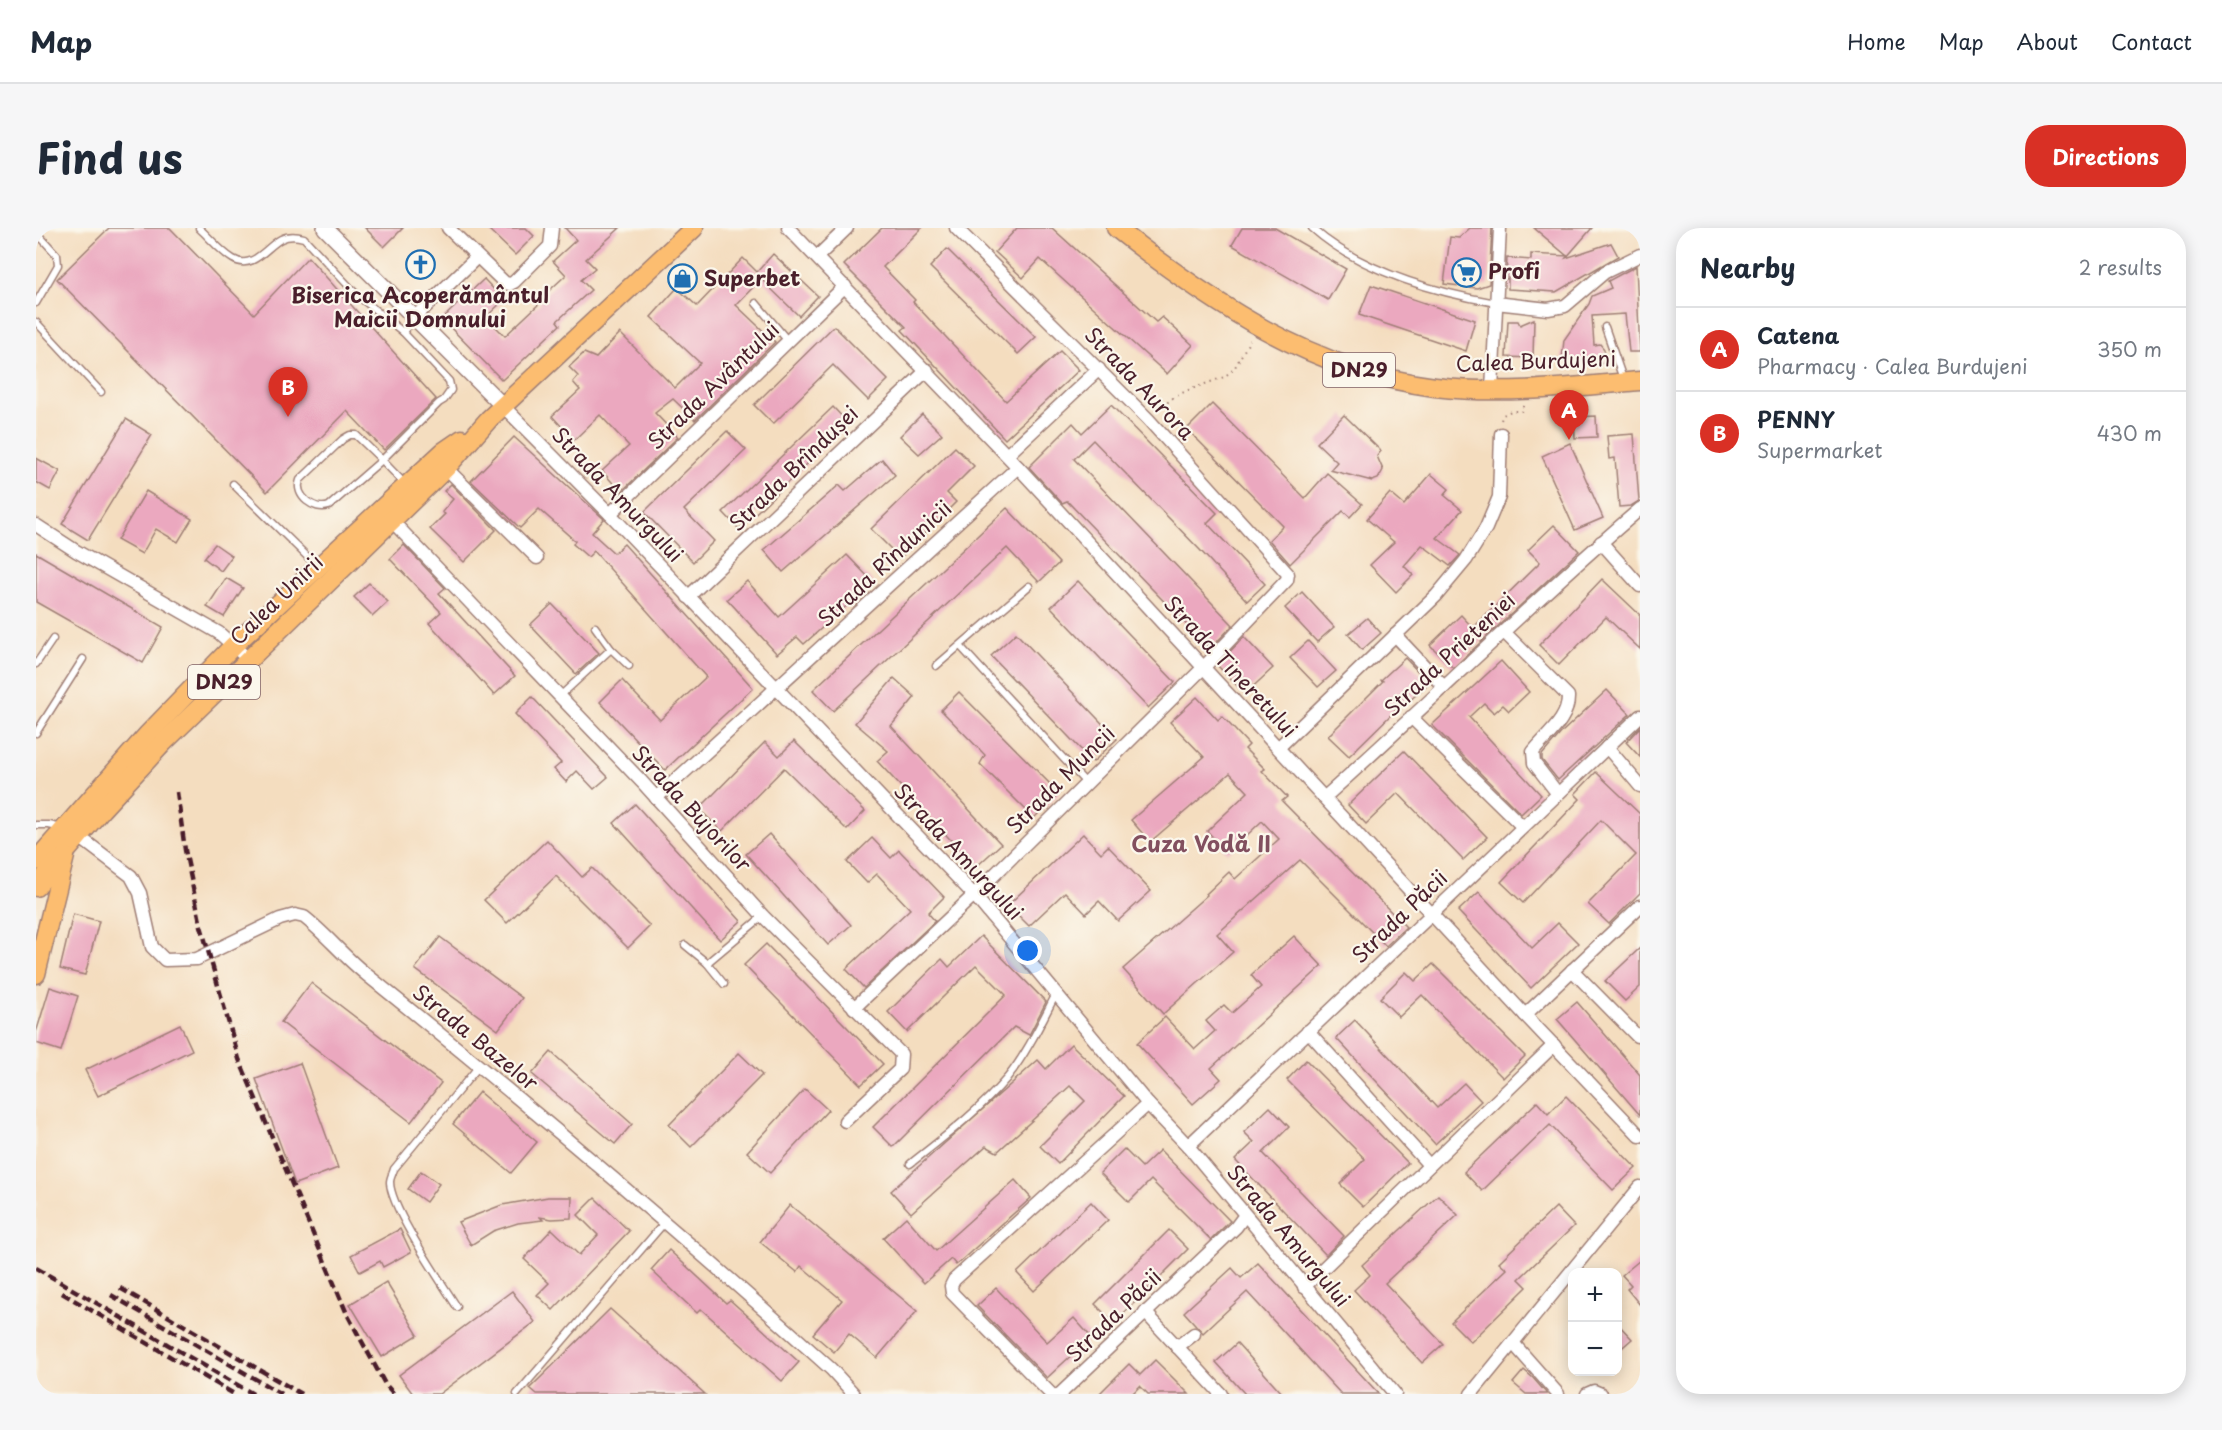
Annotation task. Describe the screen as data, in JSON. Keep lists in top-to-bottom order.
{
  "streets": {
    "main road": ["Calea Burdujeni", "DN29", "Calea Unirii"],
    "street": [
      "Strada Aurora",
      "Strada Avântului",
      "Strada Brîndușei",
      "Strada Amurgului",
      "Strada Rîndunicii",
      "Strada Prieteniei",
      "Strada Tineretului",
      "Strada Muncii",
      "Strada Bujorilor",
      "Strada Păcii",
      "Strada Bazelor"
    ]
  },
  "crossings": [
    ["Strada Aurora", "Strada Muncii"],
    ["Strada Avântului", "Strada Amurgului"],
    ["Strada Avântului", "Strada Tineretului"],
    ["Strada Brîndușei", "Strada Amurgului"],
    ["Strada Brîndușei", "Strada Tineretului"],
    ["Strada Amurgului", "Strada Rîndunicii"],
    ["Strada Amurgului", "Calea Unirii"],
    ["Strada Amurgului", "Strada Muncii"],
    ["Strada Amurgului", "Strada Păcii"],
    ["Strada Rîndunicii", "Strada Tineretului"],
    ["Calea Unirii", "Strada Bujorilor"],
    ["Calea Unirii", "Strada Bazelor"],
    ["Strada Prieteniei", "Strada Tineretului"],
    ["Strada Tineretului", "Strada Muncii"],
    ["Strada Tineretului", "Strada Păcii"],
    ["Strada Muncii", "Strada Bujorilor"]
  ],
  "districts": ["Cuza Vodă II"],
  "places": {
    "church": ["Biserica Acoperământul Maicii Domnului"],
    "supermarket": ["Profi"],
    "shop": ["Superbet"]
  },
  "page": {
    "header": "Map",
    "nav": [
      "Home",
      "Map",
      "About",
      "Contact"
    ],
    "title": "Find us",
    "buttons": "Directions",
    "heading": ["Nearby", "2 results"],
    "list": [
      {
        "mark": "A",
        "name": "Catena",
        "note": "Pharmacy · Calea Burdujeni",
        "value": "350 m"
      },
      {
        "mark": "B",
        "name": "PENNY",
        "note": "Supermarket",
        "value": "430 m"
      }
    ],
    "pins": ["B", "A"],
    "map_buttons": ["+", "−"]
  }
}
